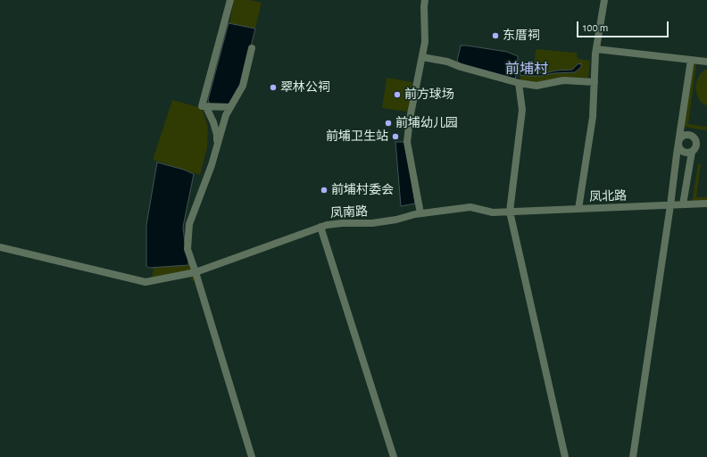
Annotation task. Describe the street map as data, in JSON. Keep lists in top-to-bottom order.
{
  "streets": {
    "street": ["凤北路", "凤南路"]
  },
  "crossings": [
    ["凤北路", "凤南路"]
  ],
  "districts": ["前埔村"],
  "places": [
    "东厝祠",
    "翠林公祠",
    "前方球场",
    "前埔幼儿园",
    "前埔卫生站",
    "前埔村委会"
  ],
  "scale_bar": "100 m"
}
